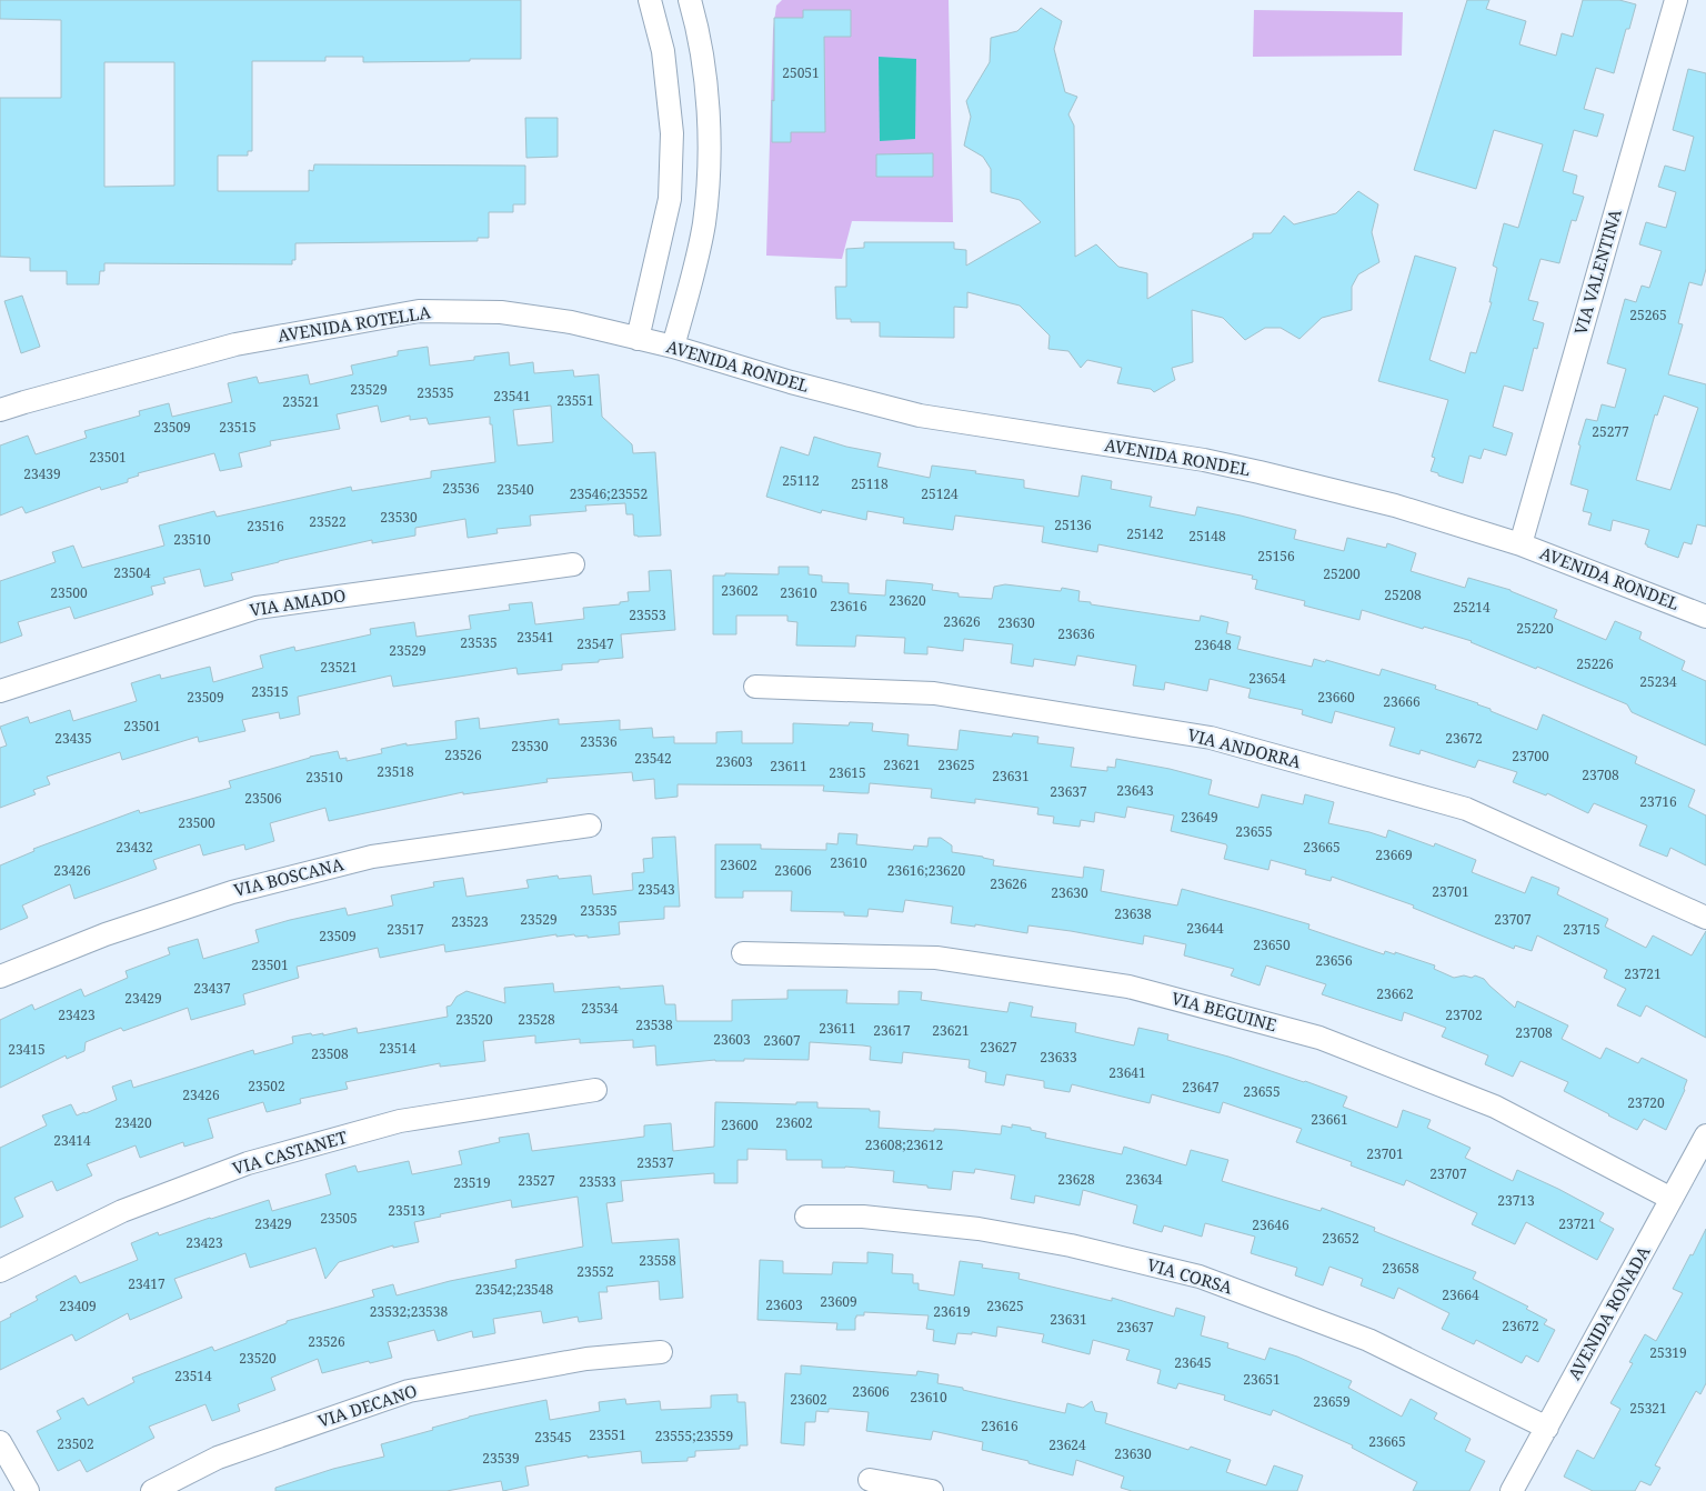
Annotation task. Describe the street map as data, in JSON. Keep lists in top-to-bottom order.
{
  "streets": {
    "street": [
      "VIA VALENTINA",
      "AVENIDA ROTELLA",
      "AVENIDA RONDEL",
      "VIA AMADO",
      "VIA ANDORRA",
      "VIA BOSCANA",
      "VIA BEGUINE",
      "VIA CASTANET",
      "VIA CORSA",
      "AVENIDA RONADA",
      "VIA DECANO"
    ]
  },
  "crossings": [
    ["VIA VALENTINA", "AVENIDA RONDEL"],
    ["AVENIDA ROTELLA", "AVENIDA RONDEL"],
    ["VIA BEGUINE", "AVENIDA RONADA"],
    ["VIA CORSA", "AVENIDA RONADA"]
  ],
  "house_numbers": [
    "25051",
    "25265",
    "23529",
    "23535",
    "23541",
    "23551",
    "23521",
    "23509",
    "23515",
    "25277",
    "23501",
    "23439",
    "25112",
    "25118",
    "23536",
    "23540",
    "23546;23552",
    "25124",
    "23530",
    "23522",
    "25136",
    "23516",
    "25142",
    "25148",
    "23510",
    "25156",
    "23504",
    "25200",
    "23602",
    "23500",
    "23610",
    "25208",
    "23620",
    "23616",
    "25214",
    "23553",
    "23626",
    "23630",
    "25220",
    "23636",
    "23541",
    "23535",
    "23547",
    "23648",
    "23529",
    "25226",
    "23521",
    "23654",
    "25234",
    "23515",
    "23509",
    "23660",
    "23666",
    "23501",
    "23435",
    "23672",
    "23536",
    "23530",
    "23526",
    "23700",
    "23542",
    "23603",
    "23621",
    "23625",
    "23611",
    "23518",
    "23615",
    "23708",
    "23631",
    "23510",
    "23643",
    "23637",
    "23506",
    "23716",
    "23649",
    "23500",
    "23655",
    "23432",
    "23665",
    "23669",
    "23610",
    "23602",
    "23426",
    "23606",
    "23616;23620",
    "23626",
    "23543",
    "23701",
    "23630",
    "23535",
    "23638",
    "23529",
    "23707",
    "23523",
    "23644",
    "23517",
    "23715",
    "23509",
    "23650",
    "23656",
    "23501",
    "23721",
    "23437",
    "23662",
    "23429",
    "23534",
    "23423",
    "23702",
    "23520",
    "23528",
    "23538",
    "23611",
    "23617",
    "23621",
    "23708",
    "23603",
    "23607",
    "23627",
    "23514",
    "23415",
    "23508",
    "23633",
    "23641",
    "23502",
    "23647",
    "23655",
    "23426",
    "23720",
    "23661",
    "23420",
    "23602",
    "23600",
    "23414",
    "23608;23612",
    "23701",
    "23537",
    "23707",
    "23628",
    "23634",
    "23527",
    "23533",
    "23519",
    "23713",
    "23513",
    "23505",
    "23429",
    "23721",
    "23646",
    "23652",
    "23423",
    "23558",
    "23658",
    "23552",
    "23417",
    "23542;23548",
    "23664",
    "23609",
    "23603",
    "23409",
    "23625",
    "23532;23538",
    "23619",
    "23631",
    "23672",
    "23637",
    "23526",
    "25319",
    "23520",
    "23645",
    "23514",
    "23651",
    "23606",
    "23610",
    "23602",
    "23659",
    "25321",
    "23616",
    "23551",
    "23555;23559",
    "23545",
    "23665",
    "23502",
    "23624",
    "23630",
    "23539"
  ]
}
